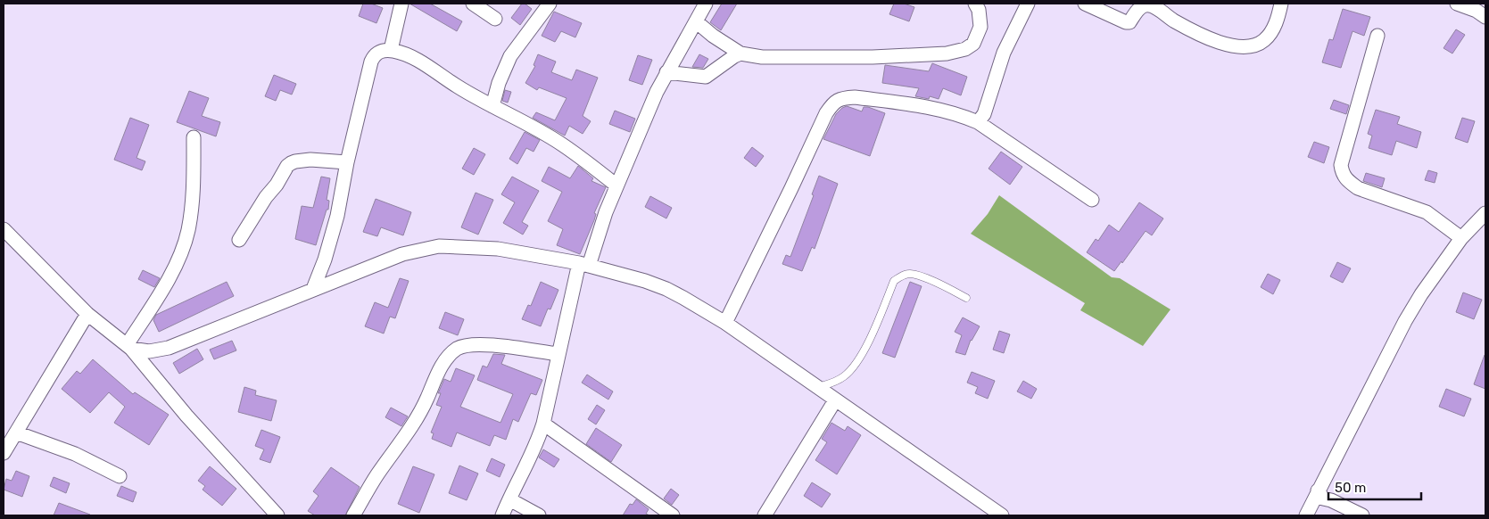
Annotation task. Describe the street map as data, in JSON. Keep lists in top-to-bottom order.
{
  "scale_bar": "50 m"
}
